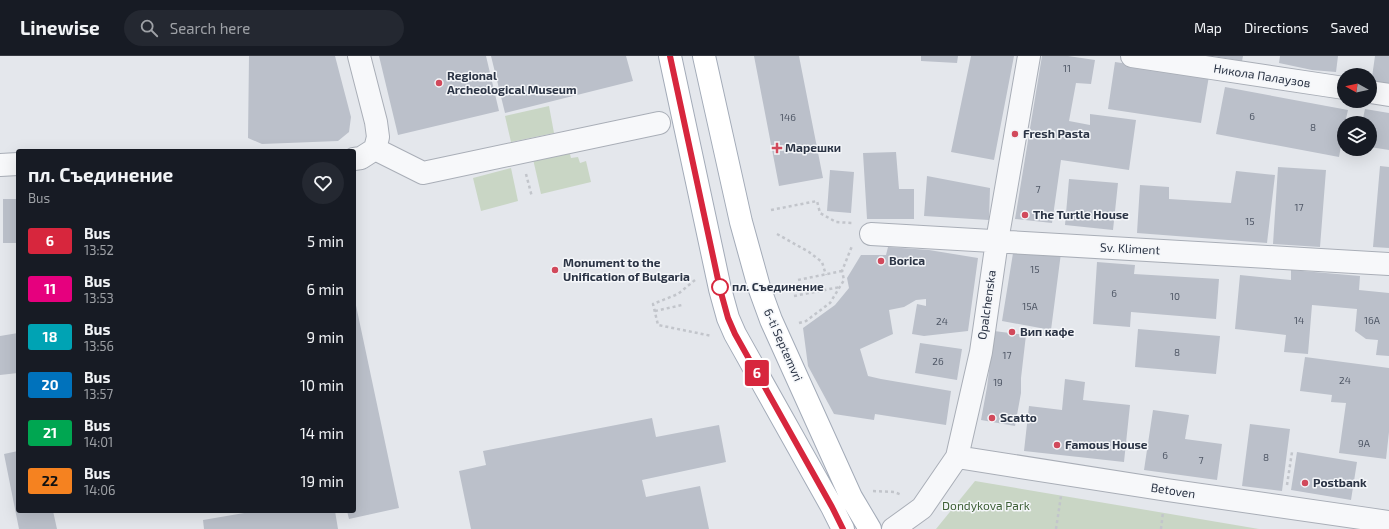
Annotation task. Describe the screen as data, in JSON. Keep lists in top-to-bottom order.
{
  "streets": {
    "main road": ["6-ti Septemvri"],
    "street": [
      "Никола Палаузов",
      "Sv. Kliment",
      "Opalchenska",
      "Betoven"
    ]
  },
  "crossings": [
    ["Sv. Kliment", "Opalchenska"],
    ["Opalchenska", "Betoven"]
  ],
  "parks": ["Dondykova Park"],
  "places": {
    "other": [
      "Regional Archeological Museum",
      "Fresh Pasta",
      "The Turtle House",
      "Borica",
      "Monument to the Unification of Bulgaria",
      "пл. Съединение",
      "Вип кафе",
      "Scatto",
      "Famous House",
      "Postbank"
    ],
    "health": ["Марешки"]
  },
  "lines": ["bus line 6"],
  "house_numbers": [
    "11",
    "6",
    "146",
    "8",
    "7",
    "17",
    "15",
    "15",
    "6",
    "10",
    "15A",
    "14",
    "16A",
    "24",
    "8",
    "17",
    "26",
    "24",
    "19",
    "9A",
    "6",
    "8",
    "7"
  ],
  "north": "left",
  "page": {
    "header": "Linewise",
    "search": "Search here",
    "nav": ["Map", "Directions", "Saved"],
    "on_map": "6",
    "heading": ["пл. Съединение", "Bus"],
    "list": [
      {
        "mark": "6",
        "name": "Bus",
        "note": "13:52",
        "value": "5 min"
      },
      {
        "mark": "11",
        "name": "Bus",
        "note": "13:53",
        "value": "6 min"
      },
      {
        "mark": "18",
        "name": "Bus",
        "note": "13:56",
        "value": "9 min"
      },
      {
        "mark": "20",
        "name": "Bus",
        "note": "13:57",
        "value": "10 min"
      },
      {
        "mark": "21",
        "name": "Bus",
        "note": "14:01",
        "value": "14 min"
      },
      {
        "mark": "22",
        "name": "Bus",
        "note": "14:06",
        "value": "19 min"
      }
    ]
  }
}
